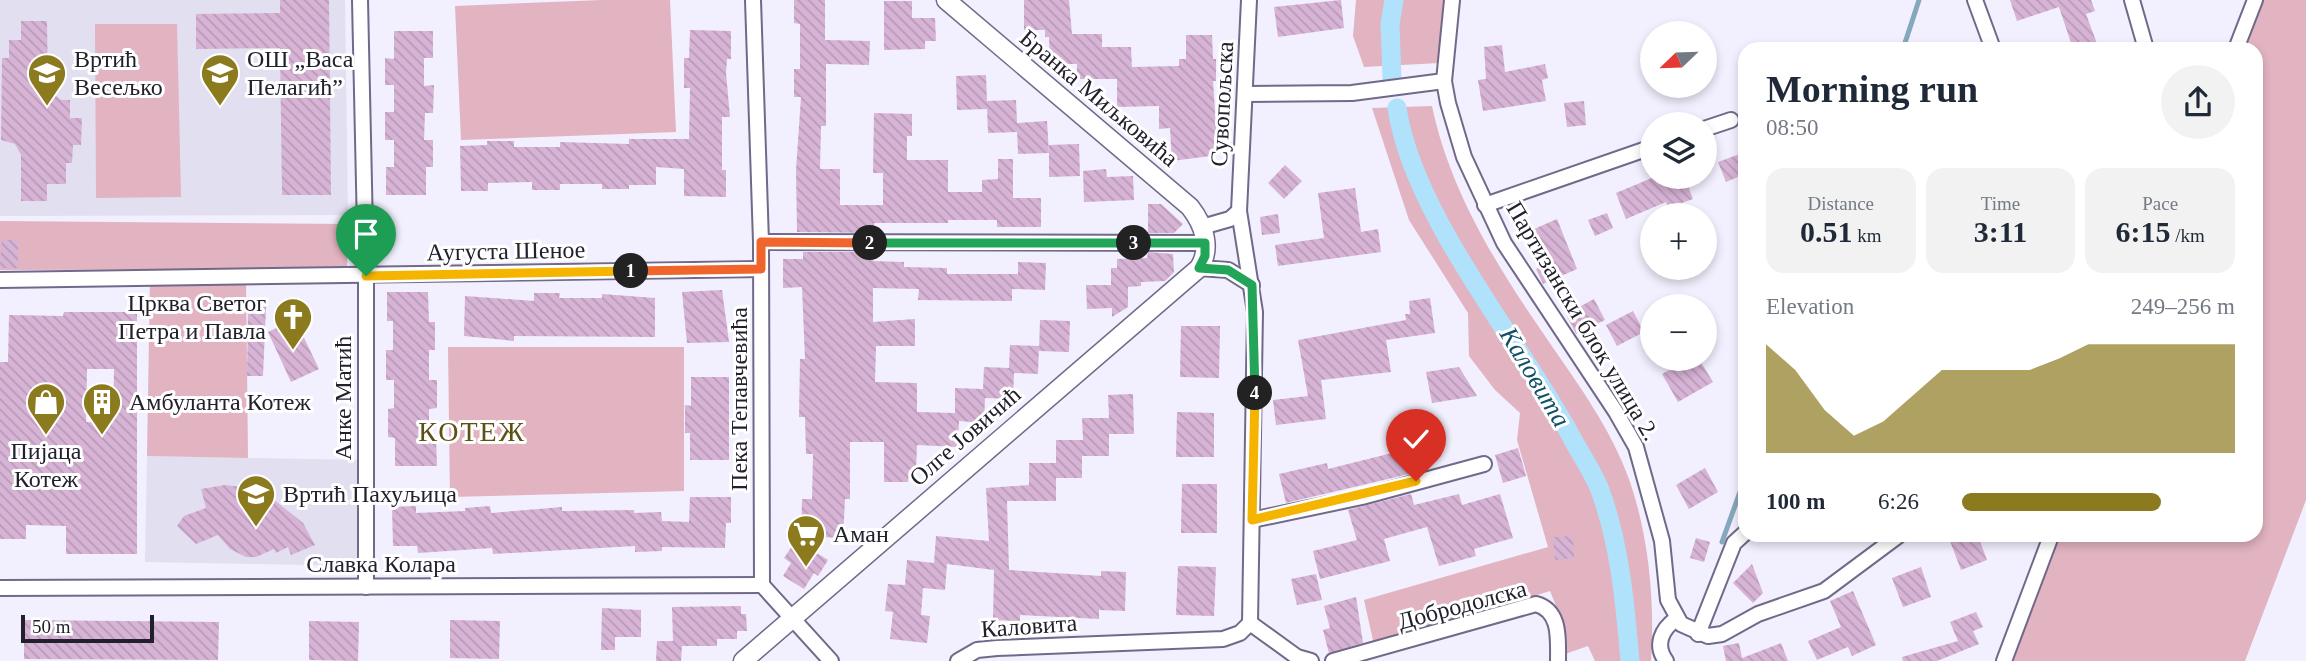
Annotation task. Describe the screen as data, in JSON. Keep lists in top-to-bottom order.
{
  "streets": {
    "street": [
      "Бранка Миљковића",
      "Сувопољска",
      "Аугуста Шеное",
      "Партизански блок улица 2.",
      "Анке Матић",
      "Пека Тепавчевића",
      "Олге Јовичић",
      "Славка Колара",
      "Добродолска",
      "Каловита"
    ]
  },
  "crossings": [
    ["Аугуста Шеное", "Анке Матић"],
    ["Аугуста Шеное", "Пека Тепавчевића"],
    ["Анке Матић", "Славка Колара"],
    ["Пека Тепавчевића", "Славка Колара"]
  ],
  "districts": ["КОТЕЖ"],
  "water": ["Каловита"],
  "places": {
    "school or university": ["Вртић Весељко", "ОШ „Васа Пелагић”", "Вртић Пахуљица"],
    "church": ["Црква Светог Петра и Павла"],
    "shop": ["Пијаца Котеж"],
    "building": ["Амбуланта Котеж"],
    "supermarket": ["Аман"]
  },
  "scale_bar": "50 m",
  "north": "bottom left",
  "page": {
    "map_buttons": ["+", "−"],
    "heading": ["Morning run", "08:50"],
    "stats": [
      ["Distance", "0.51 km"],
      ["Time", "3:11"],
      ["Pace", "6:15 /km"]
    ],
    "pins": [
      "2",
      "3",
      "1",
      "4"
    ],
    "chart": ["Elevation", "249–256 m"],
    "list": [
      {
        "name": "100 m",
        "note": "6:26"
      }
    ],
    "scale": "50 m"
  }
}
